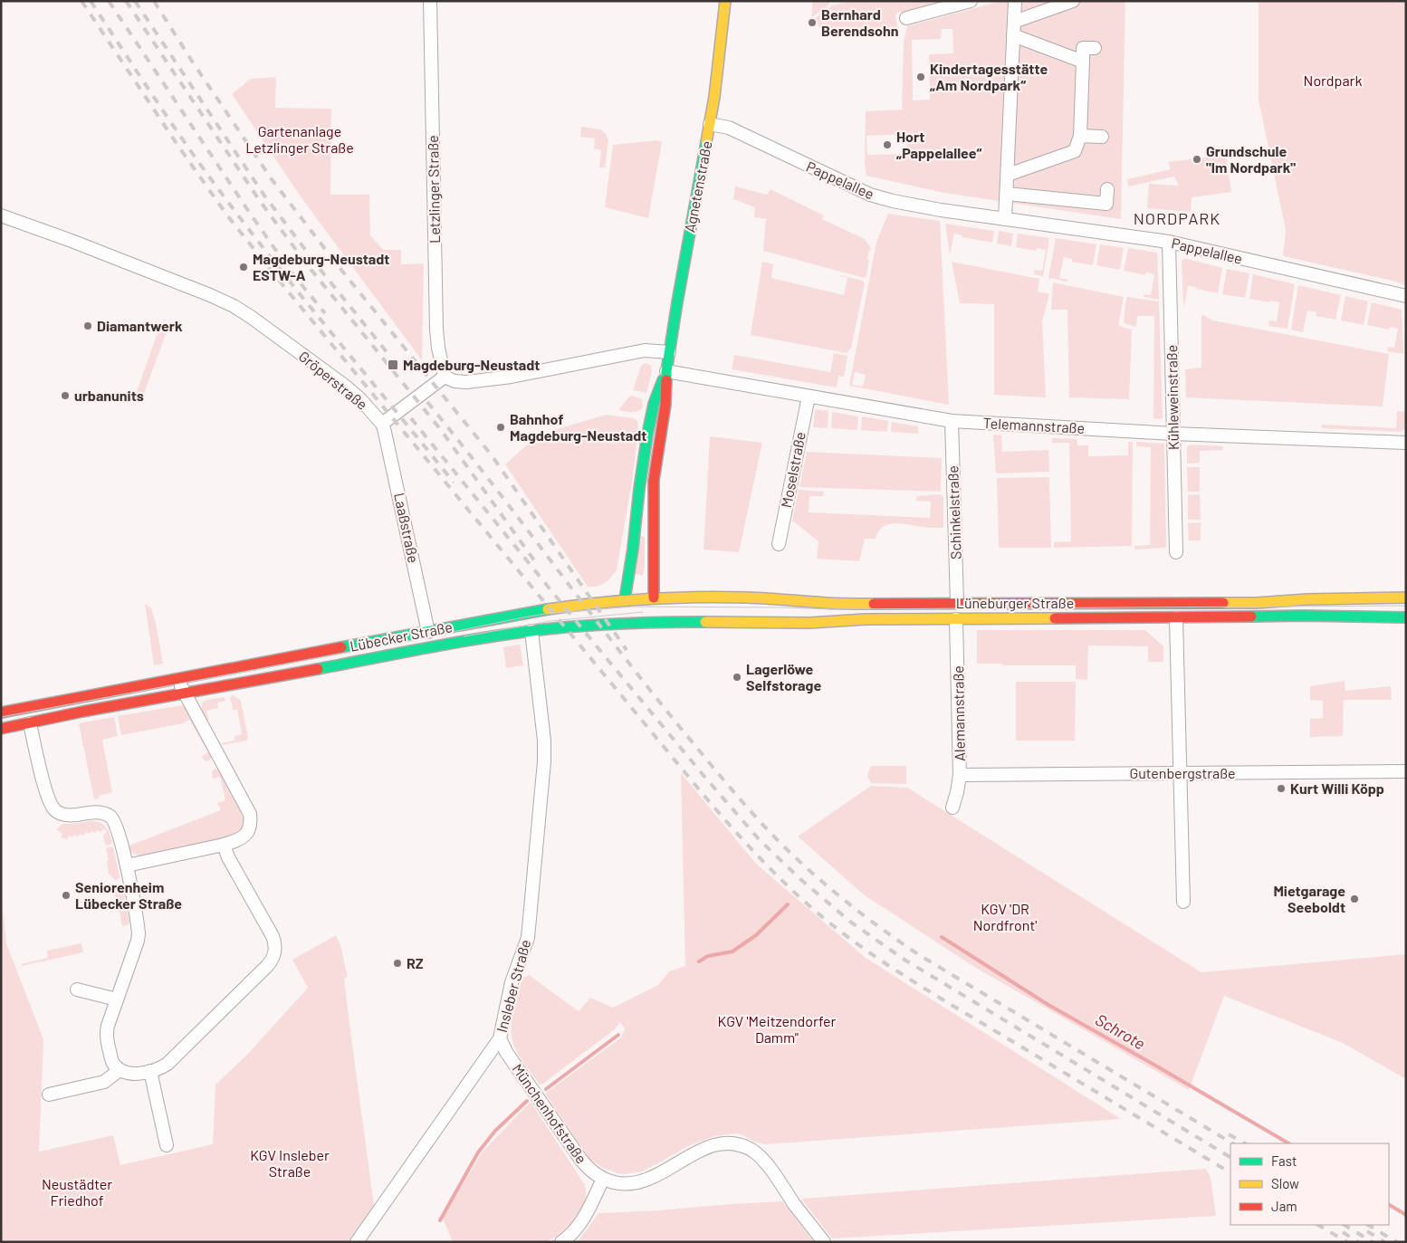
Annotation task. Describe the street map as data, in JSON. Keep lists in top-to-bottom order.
{
  "streets": {
    "main road": ["Agnetenstraße", "Lüneburger Straße", "Lübecker Straße"],
    "street": [
      "Pappelallee",
      "Letzlinger Straße",
      "Gröperstraße",
      "Kühleweinstraße",
      "Telemannstraße",
      "Moselstraße",
      "Schinkelstraße",
      "Laaßstraße",
      "Alemannstraße",
      "Gutenbergstraße",
      "Insleber Straße",
      "Münchenhofstraße"
    ]
  },
  "crossings": [
    ["Pappelallee", "Agnetenstraße"],
    ["Pappelallee", "Kühleweinstraße"],
    ["Agnetenstraße", "Telemannstraße"],
    ["Agnetenstraße", "Lüneburger Straße"],
    ["Agnetenstraße", "Lübecker Straße"],
    ["Gröperstraße", "Laaßstraße"],
    ["Kühleweinstraße", "Telemannstraße"],
    ["Telemannstraße", "Moselstraße"],
    ["Telemannstraße", "Schinkelstraße"],
    ["Schinkelstraße", "Lüneburger Straße"],
    ["Laaßstraße", "Lübecker Straße"],
    ["Lüneburger Straße", "Lübecker Straße"],
    ["Lüneburger Straße", "Alemannstraße"],
    ["Lübecker Straße", "Insleber Straße"],
    ["Alemannstraße", "Gutenbergstraße"],
    ["Insleber Straße", "Münchenhofstraße"]
  ],
  "districts": ["NORDPARK"],
  "water": ["Schrote"],
  "parks": [
    "Nordpark",
    "Gartenanlage Letzlinger Straße",
    "KGV 'DR Nordfront'",
    "KGV 'Meitzendorfer Damm\"",
    "KGV Insleber Straße",
    "Neustädter Friedhof"
  ],
  "places": {
    "other": [
      "Bernhard Berendsohn",
      "Kindertagesstätte „Am Nordpark“",
      "Hort „Pappelallee“",
      "Grundschule \"Im Nordpark\"",
      "Magdeburg-Neustadt ESTW-A",
      "Diamantwerk",
      "urbanunits",
      "Bahnhof Magdeburg-Neustadt",
      "Lagerlöwe Selfstorage",
      "Kurt Willi Köpp",
      "Seniorenheim Lübecker Straße",
      "Mietgarage Seeboldt",
      "RZ"
    ],
    "transit": ["Magdeburg-Neustadt"]
  },
  "legend": ["Fast", "Slow", "Jam"]
}
